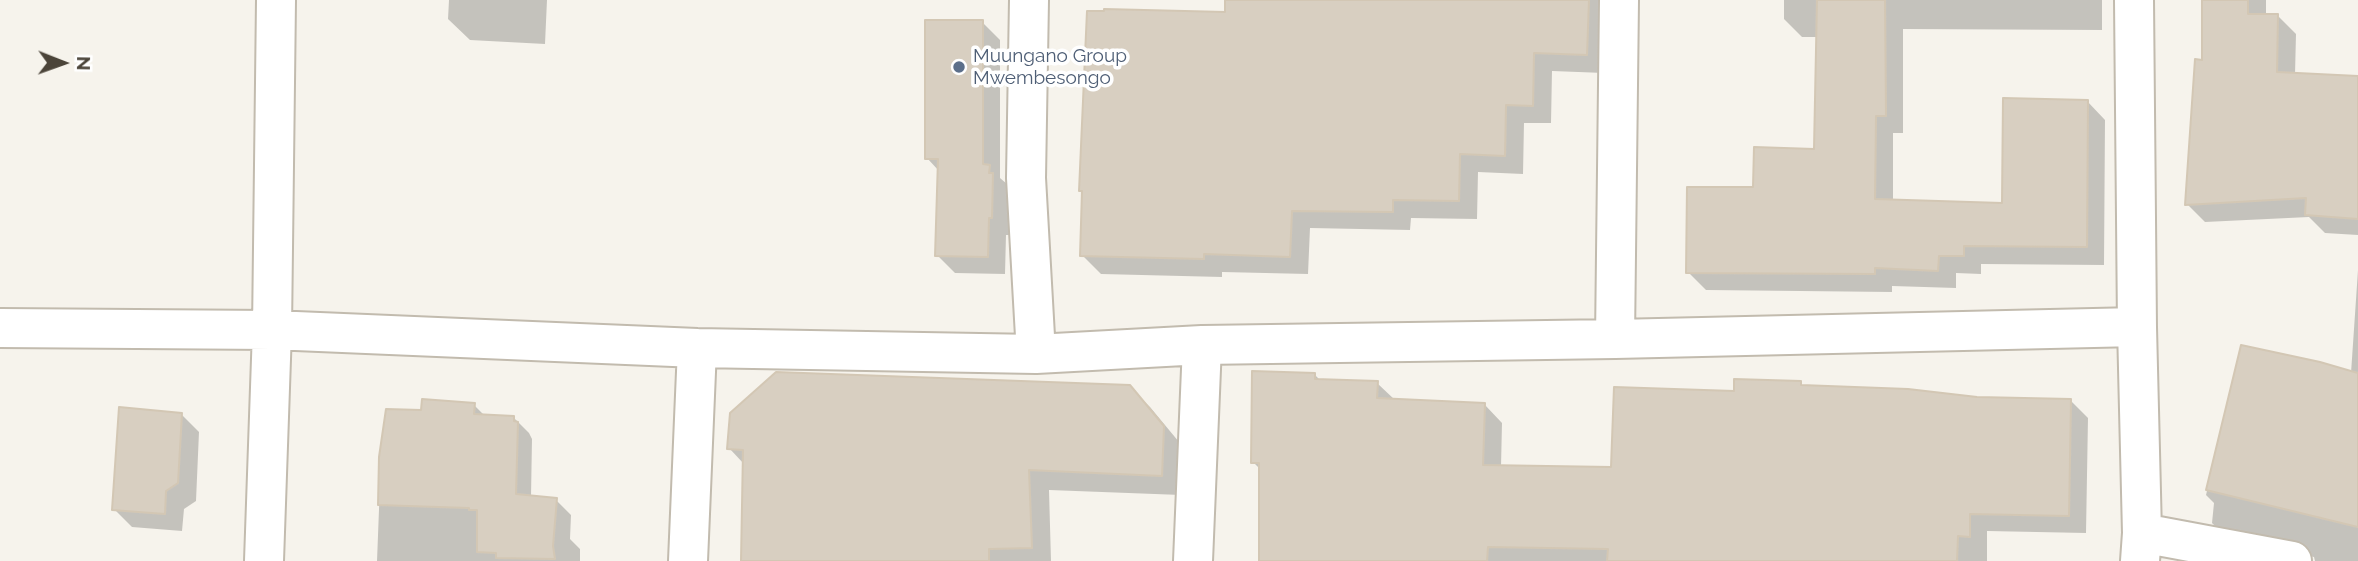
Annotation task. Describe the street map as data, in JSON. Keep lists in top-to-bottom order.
{
  "places": ["Muungano Group Mwembesongo"],
  "north": "right"
}
